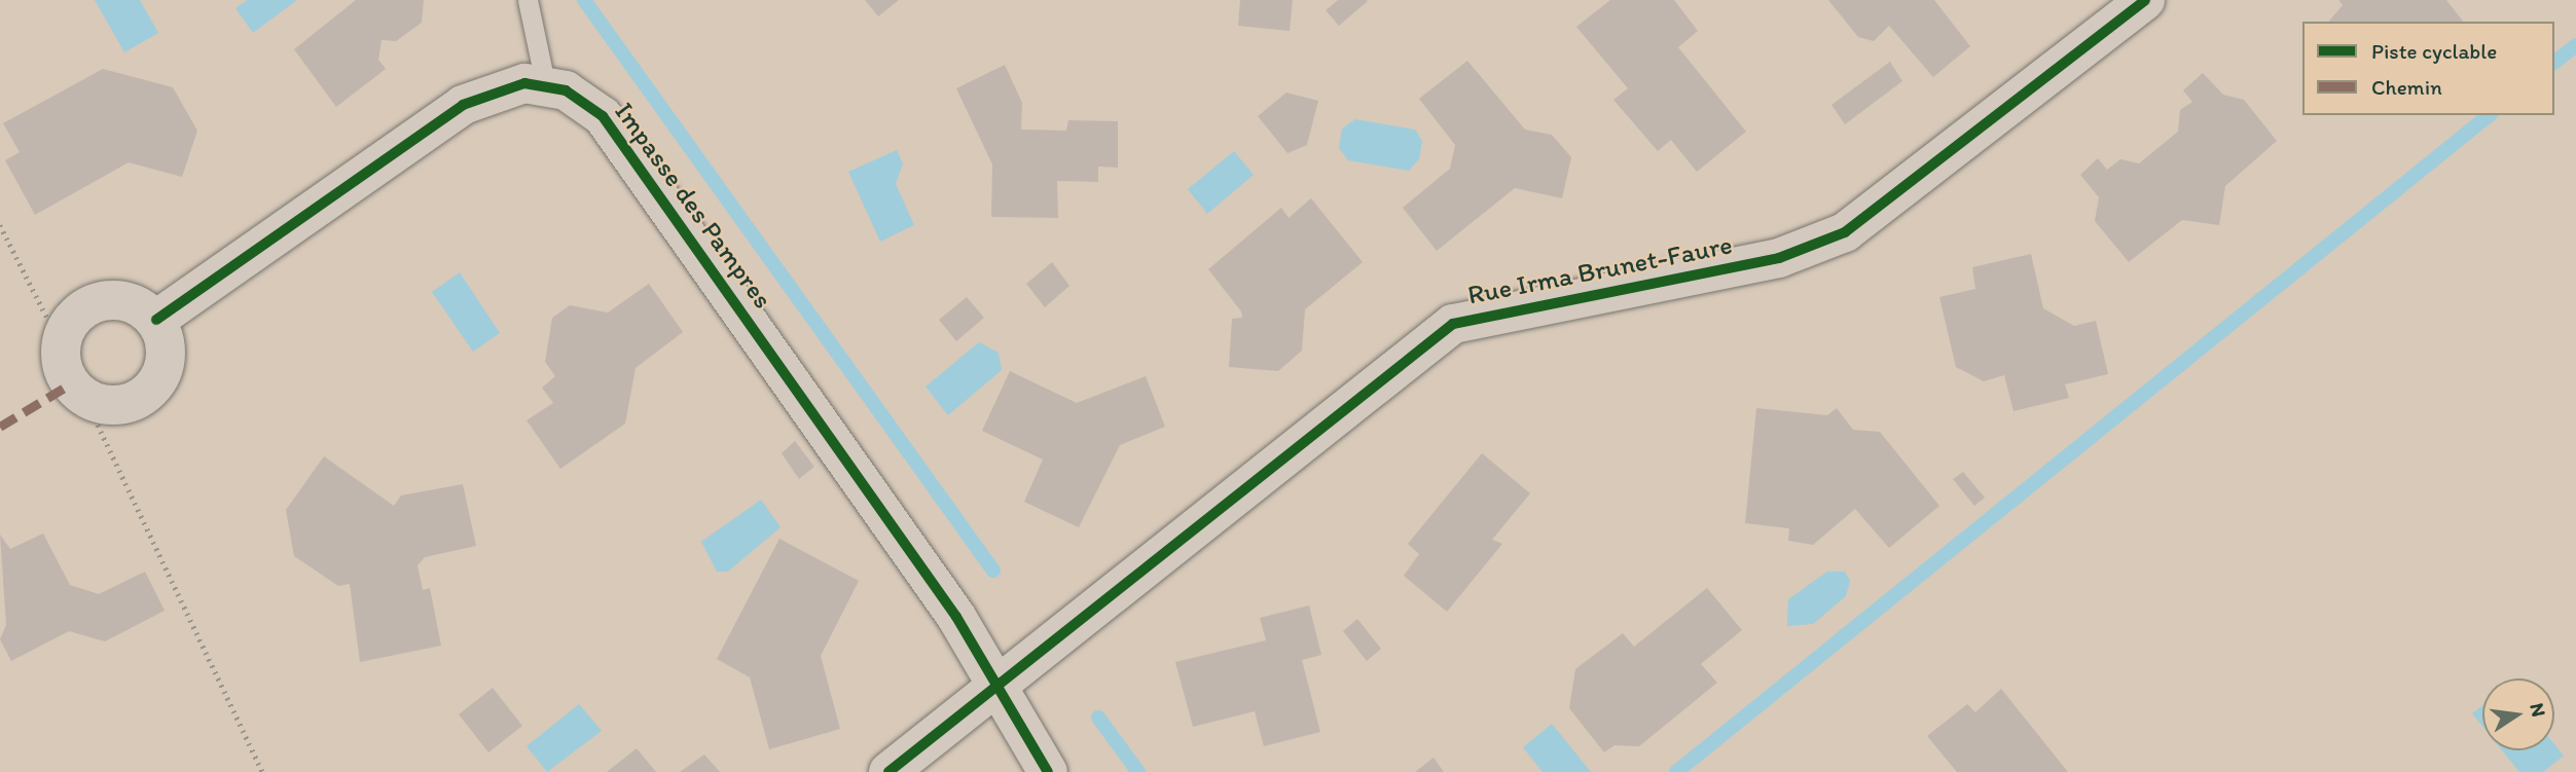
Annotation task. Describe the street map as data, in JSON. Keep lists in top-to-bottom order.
{
  "streets": {
    "street": ["Impasse des Pampres", "Rue Irma Brunet-Faure"]
  },
  "crossings": [
    ["Impasse des Pampres", "Rue Irma Brunet-Faure"]
  ],
  "legend": ["Piste cyclable", "Chemin"],
  "north": "right"
}
